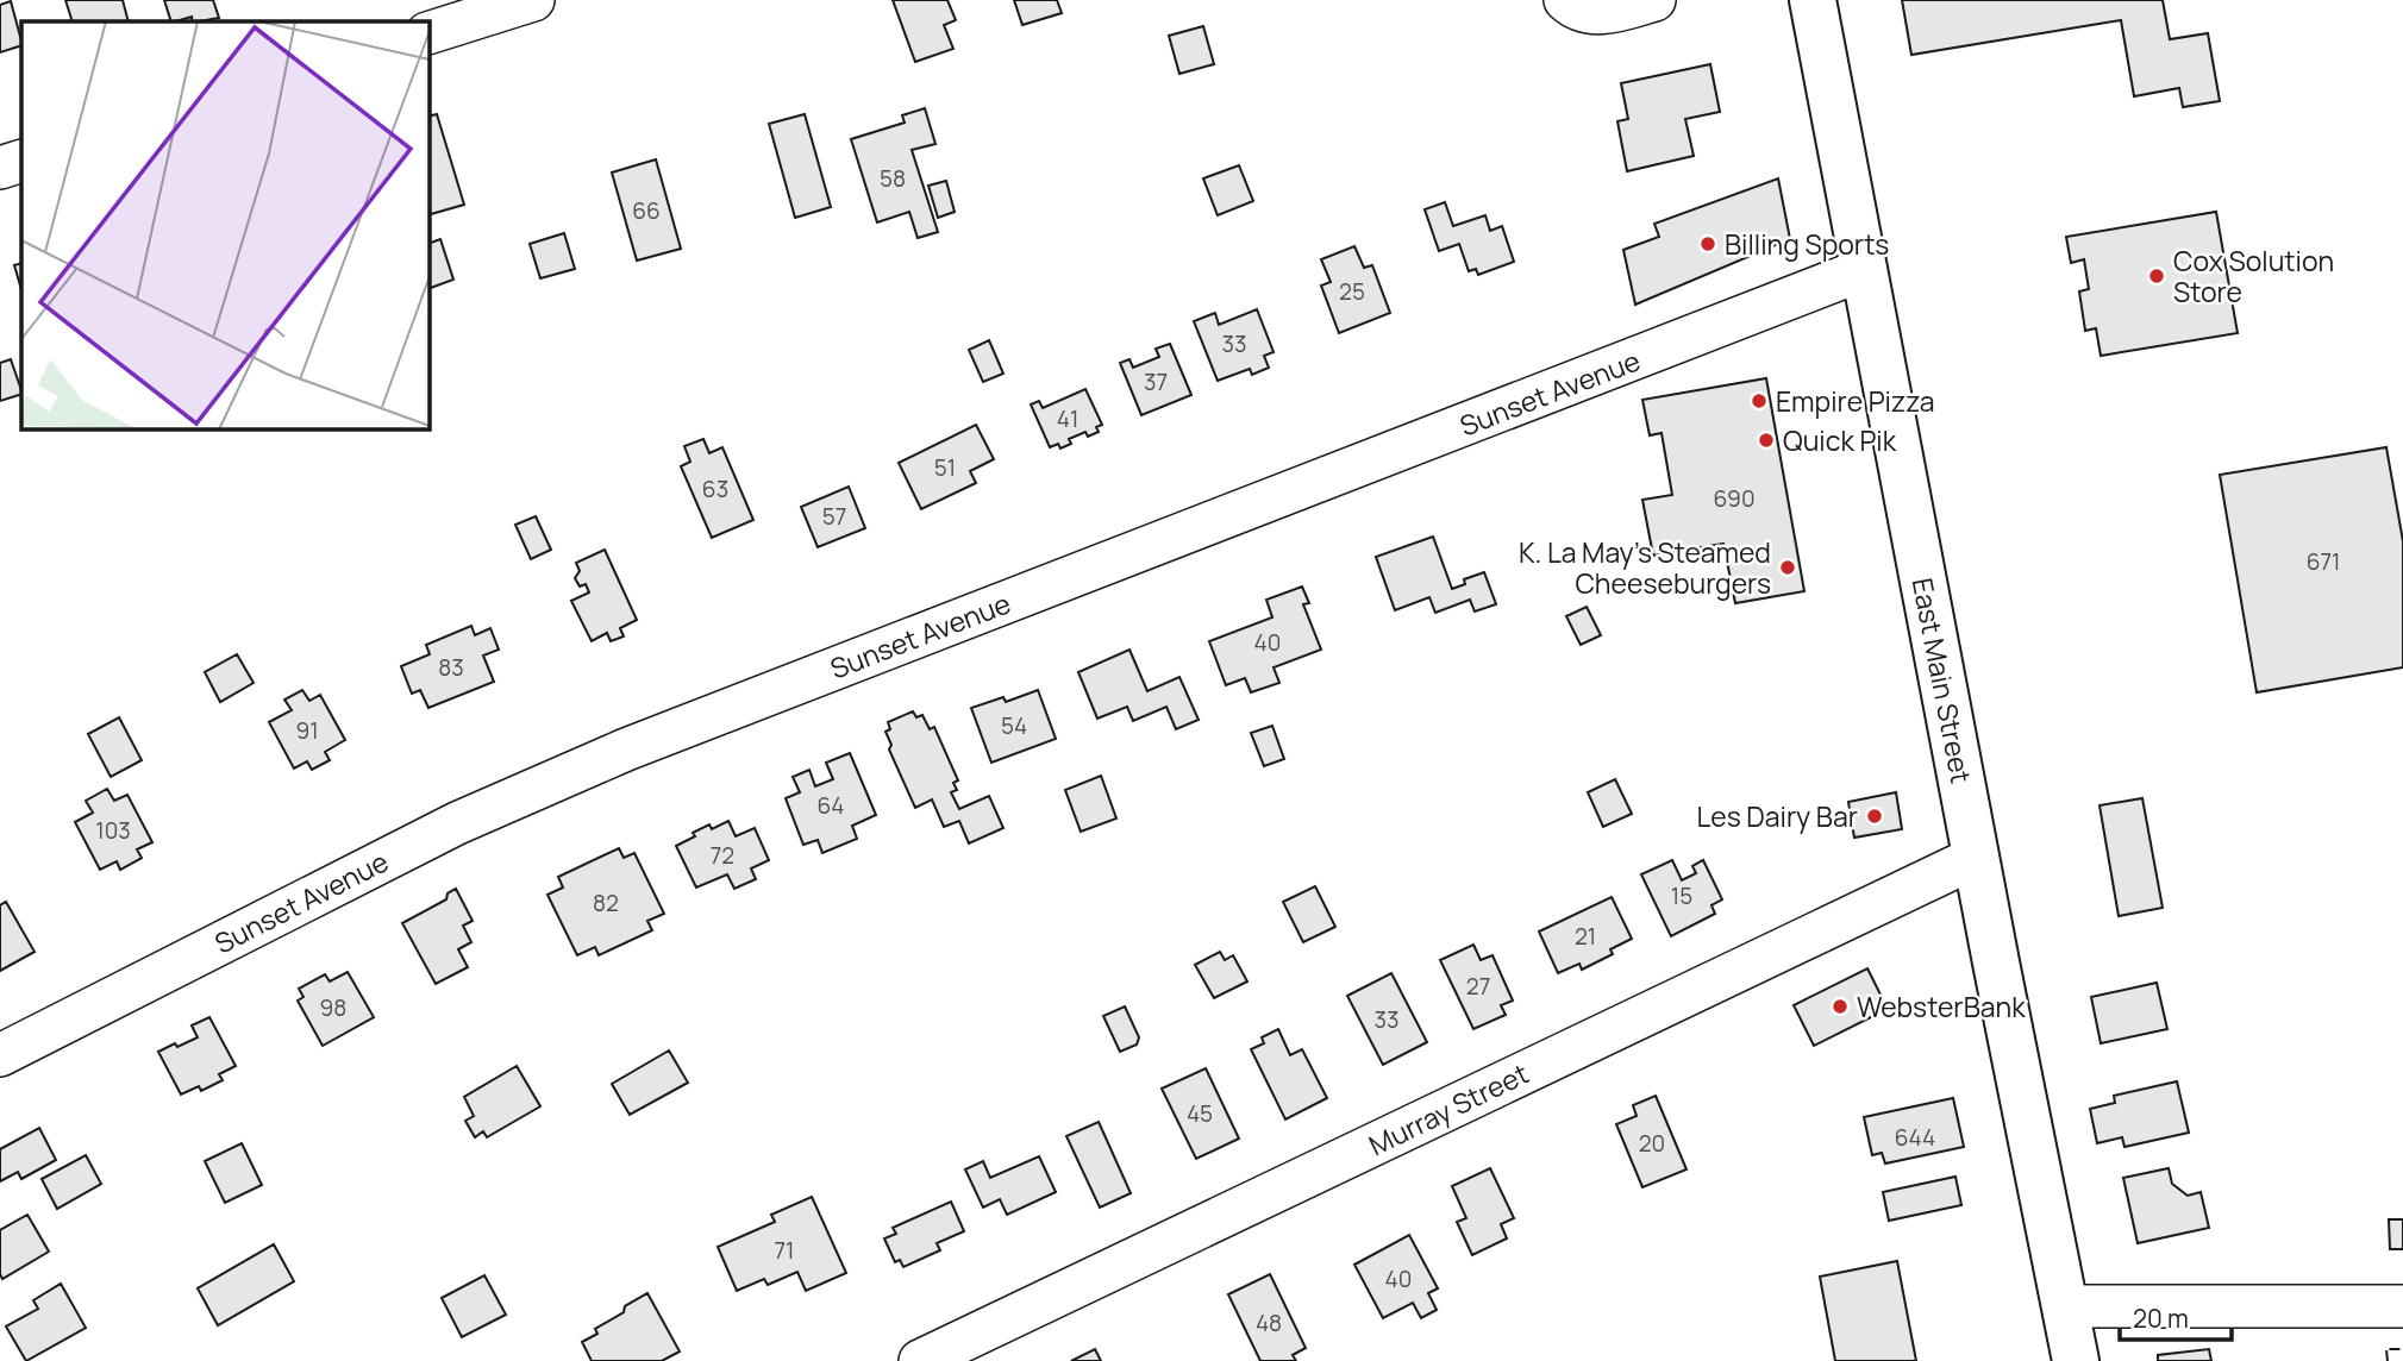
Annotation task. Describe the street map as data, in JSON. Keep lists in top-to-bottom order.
{
  "streets": {
    "main road": ["East Main Street"],
    "street": ["Sunset Avenue", "Murray Street"]
  },
  "crossings": [
    ["Sunset Avenue", "East Main Street"],
    ["East Main Street", "Murray Street"]
  ],
  "places": [
    "Billing Sports",
    "Cox Solution Store",
    "Empire Pizza",
    "Quick Pik",
    "K. La May's Steamed Cheeseburgers",
    "Les Dairy Bar",
    "WebsterBank"
  ],
  "house_numbers": [
    "58",
    "66",
    "25",
    "33",
    "37",
    "41",
    "51",
    "63",
    "690",
    "57",
    "671",
    "40",
    "83",
    "54",
    "91",
    "64",
    "103",
    "72",
    "15",
    "82",
    "21",
    "27",
    "98",
    "33",
    "45",
    "644",
    "20",
    "71",
    "40",
    "48"
  ],
  "scale_bar": "20 m"
}
